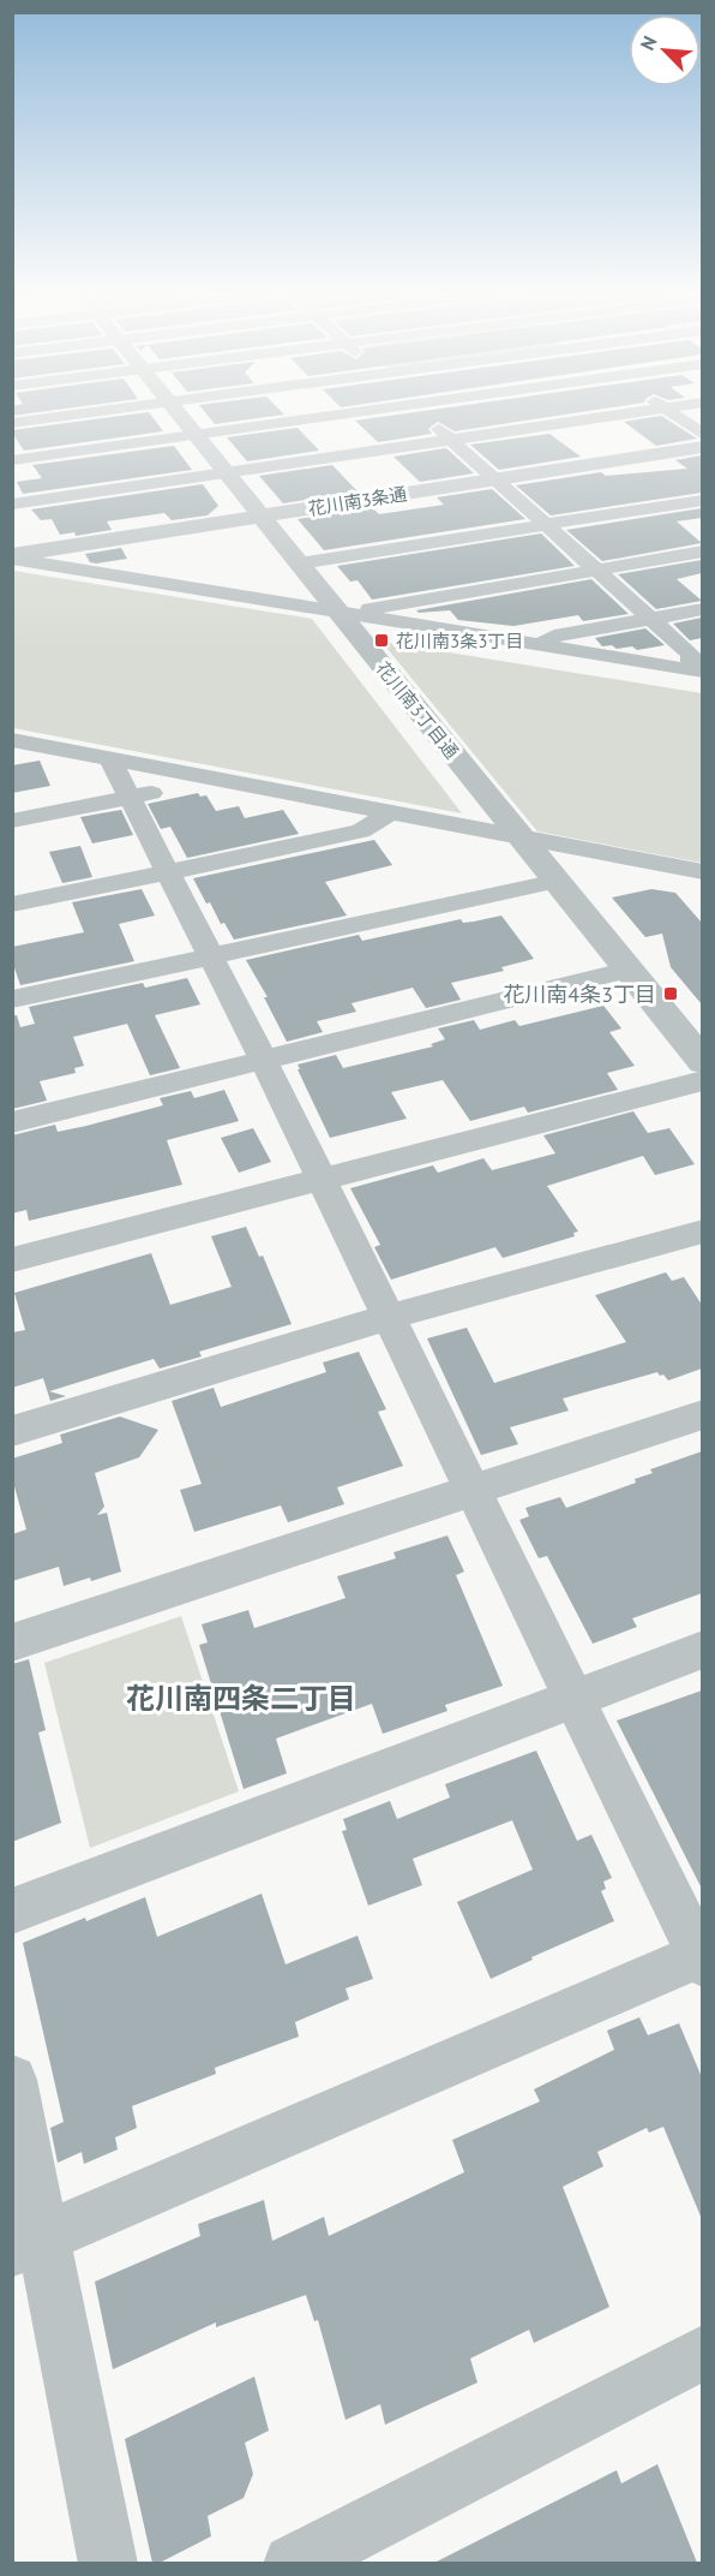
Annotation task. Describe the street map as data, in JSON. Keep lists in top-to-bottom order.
{
  "streets": {
    "street": ["花川南3条通", "花川南3丁目通"]
  },
  "crossings": [
    ["花川南3条通", "花川南3丁目通"]
  ],
  "districts": ["花川南四条二丁目"],
  "places": {
    "transit": ["花川南3条3丁目", "花川南4条3丁目"]
  },
  "north": "top left"
}
